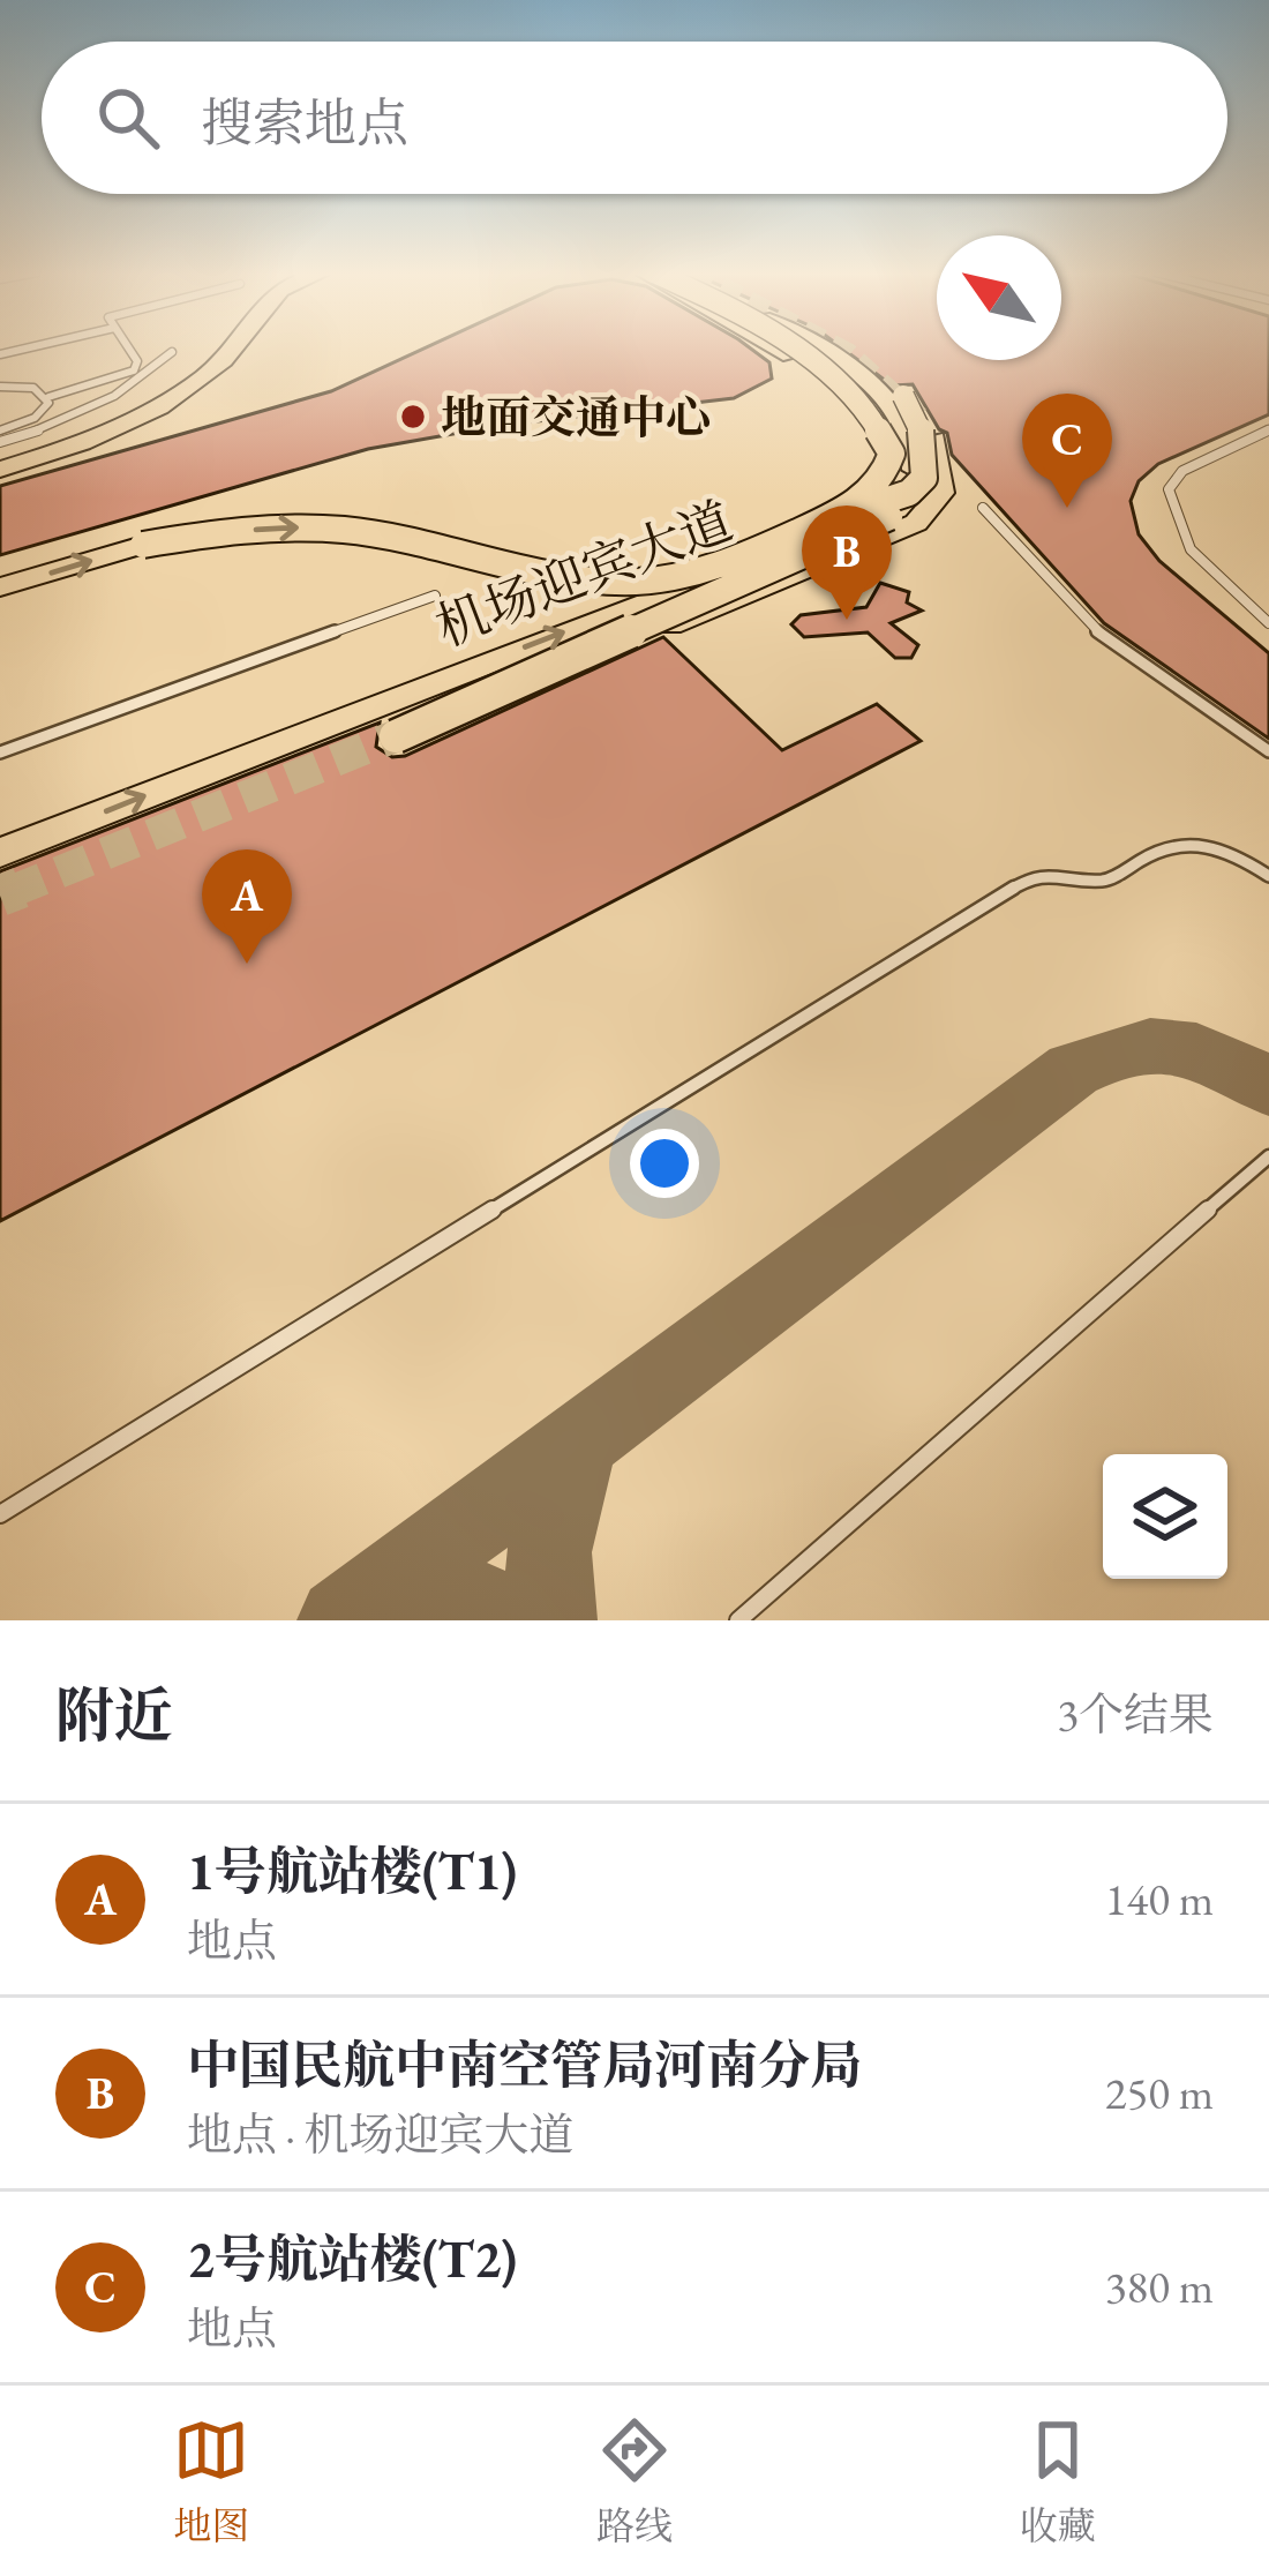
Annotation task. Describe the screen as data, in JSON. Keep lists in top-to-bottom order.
{
  "streets": {
    "main road": ["机场迎宾大道"]
  },
  "places": ["地面交通中心"],
  "north": "top left",
  "page": {
    "search": "搜索地点",
    "pins": ["C", "B", "A"],
    "heading": ["附近", "3个结果"],
    "list": [
      {
        "mark": "A",
        "name": "1号航站楼(T1)",
        "note": "地点",
        "value": "140 m"
      },
      {
        "mark": "B",
        "name": "中国民航中南空管局河南分局",
        "note": "地点 · 机场迎宾大道",
        "value": "250 m"
      },
      {
        "mark": "C",
        "name": "2号航站楼(T2)",
        "note": "地点",
        "value": "380 m"
      }
    ],
    "nav": ["地图", "路线", "收藏"]
  }
}
